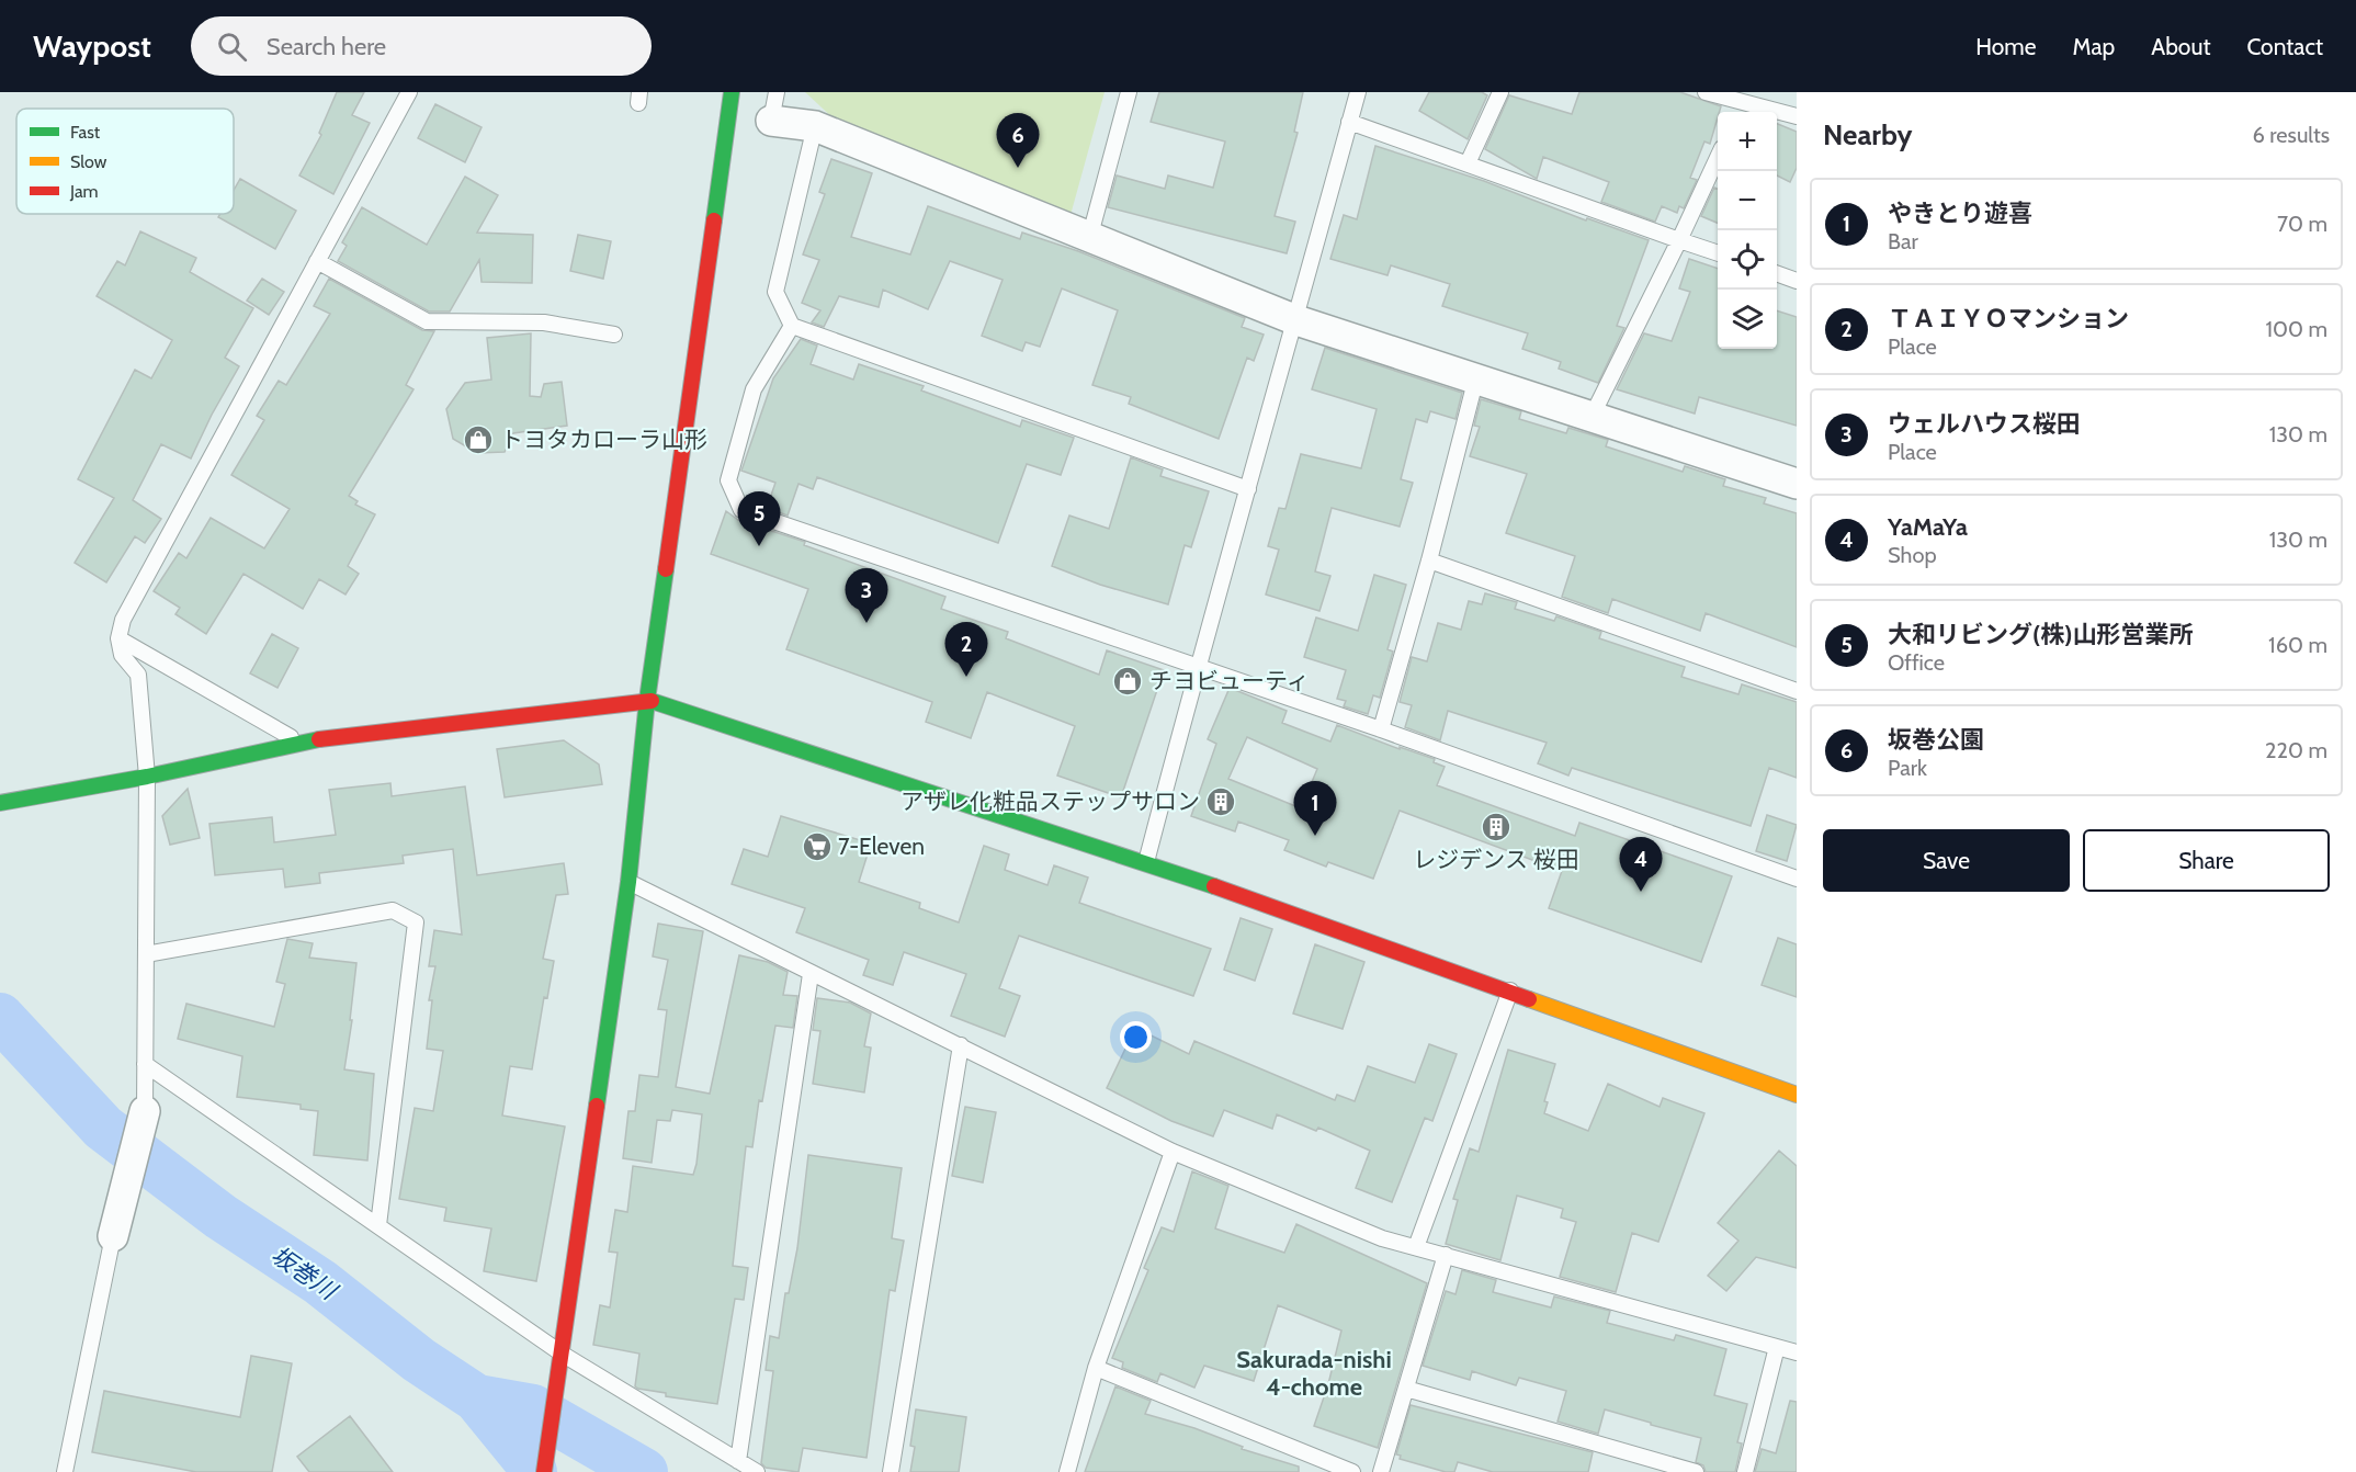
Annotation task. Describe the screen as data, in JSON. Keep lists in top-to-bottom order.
{
  "districts": ["Sakurada-nishi 4-chome"],
  "water": ["坂巻川"],
  "places": {
    "shop": ["トヨタカローラ山形", "チヨビューティ"],
    "building": ["アザレ化粧品ステップサロン", "レジデンス 桜田"],
    "supermarket": ["7-Eleven"]
  },
  "legend": ["Fast", "Slow", "Jam"],
  "page": {
    "header": "Waypost",
    "search": "Search here",
    "nav": [
      "Home",
      "Map",
      "About",
      "Contact"
    ],
    "heading": ["Nearby", "6 results"],
    "map_buttons": ["+", "−"],
    "pins": [
      "6",
      "5",
      "3",
      "2",
      "1",
      "4"
    ],
    "list": [
      {
        "mark": "1",
        "name": "やきとり遊喜",
        "note": "Bar",
        "value": "70 m"
      },
      {
        "mark": "2",
        "name": "ＴＡＩＹＯマンション",
        "note": "Place",
        "value": "100 m"
      },
      {
        "mark": "3",
        "name": "ウェルハウス桜田",
        "note": "Place",
        "value": "130 m"
      },
      {
        "mark": "4",
        "name": "YaMaYa",
        "note": "Shop",
        "value": "130 m"
      },
      {
        "mark": "5",
        "name": "大和リビング(株)山形営業所",
        "note": "Office",
        "value": "160 m"
      },
      {
        "mark": "6",
        "name": "坂巻公園",
        "note": "Park",
        "value": "220 m"
      }
    ],
    "buttons": ["Save", "Share"]
  }
}
